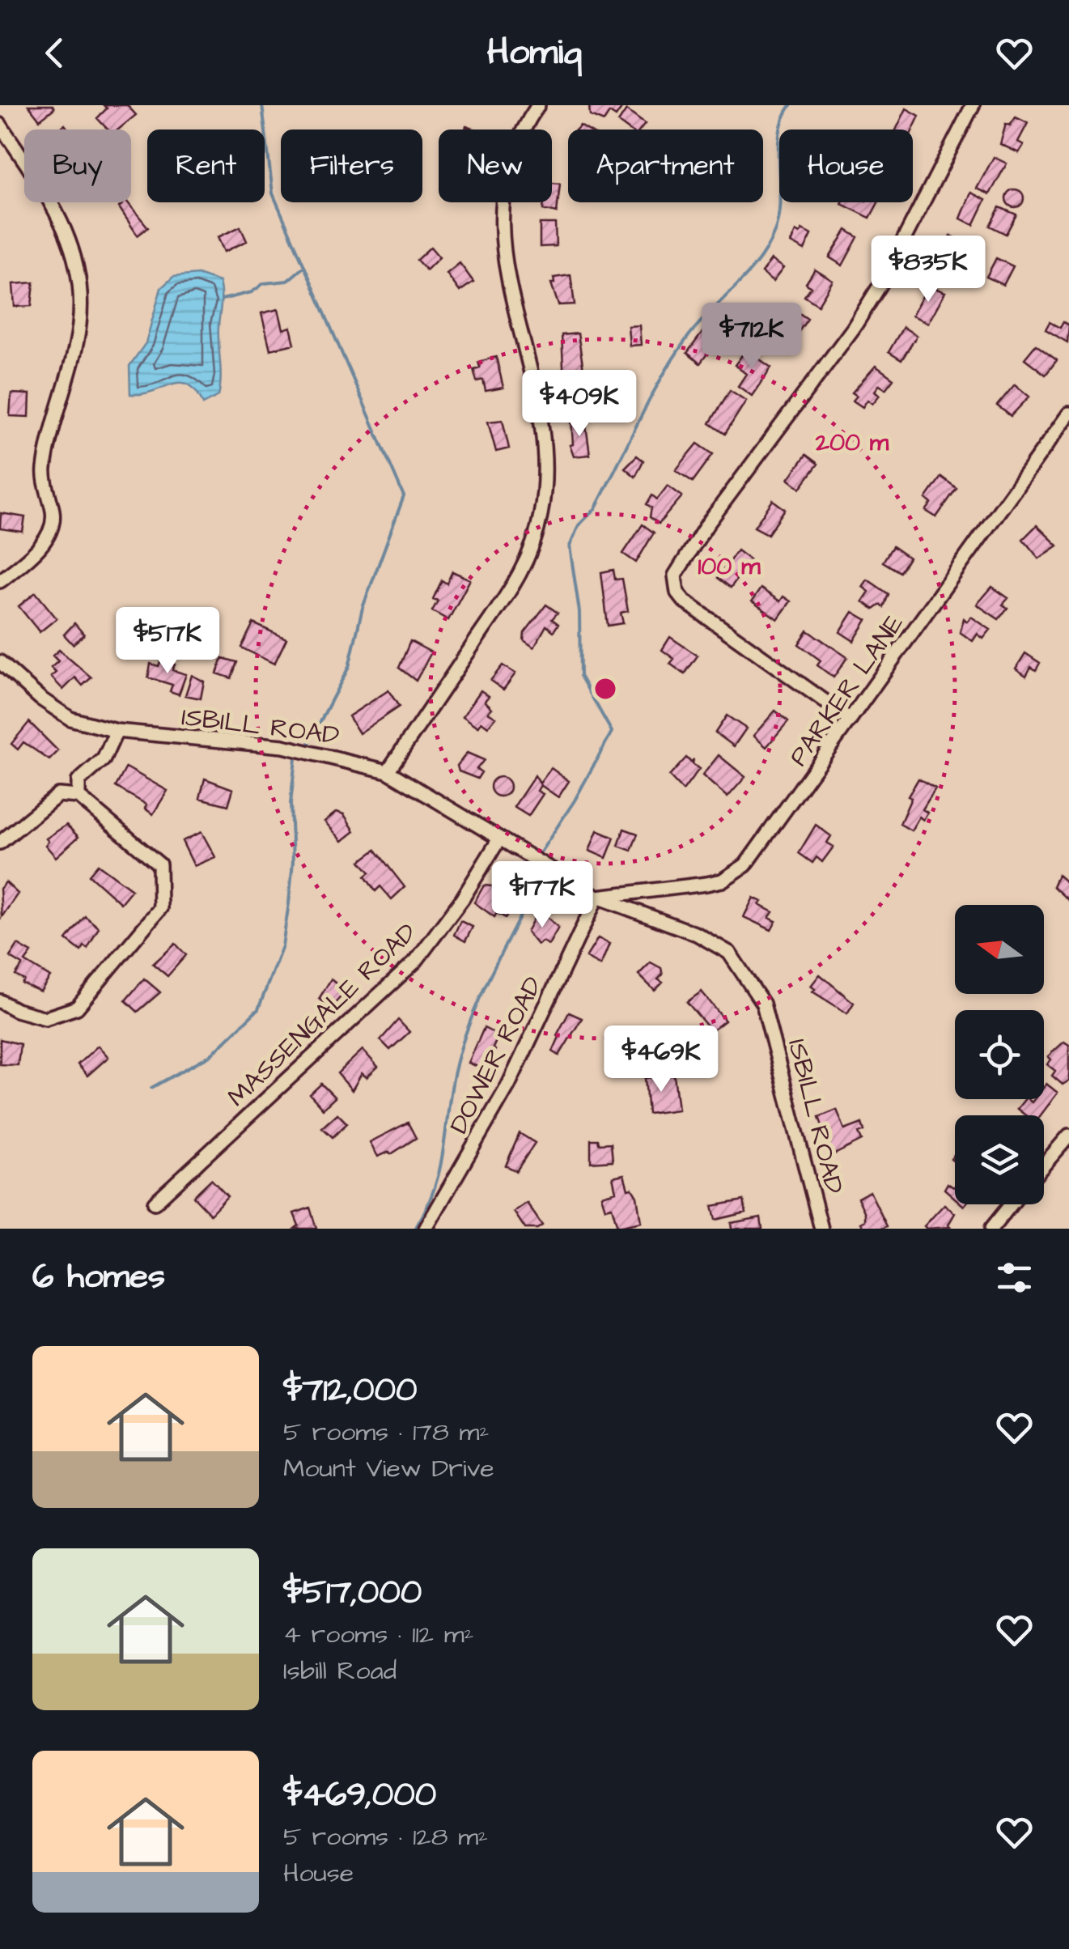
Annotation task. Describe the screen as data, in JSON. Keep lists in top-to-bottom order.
{
  "streets": {
    "street": [
      "PARKER LANE",
      "ISBILL ROAD",
      "MASSENGALE ROAD",
      "DOWER ROAD"
    ]
  },
  "crossings": [
    ["PARKER LANE", "ISBILL ROAD"],
    ["PARKER LANE", "DOWER ROAD"],
    ["ISBILL ROAD", "MASSENGALE ROAD"],
    ["ISBILL ROAD", "DOWER ROAD"]
  ],
  "north": "left",
  "page": {
    "header": "Homiq",
    "chip": [
      "Buy",
      "Rent",
      "Filters",
      "New",
      "Apartment",
      "House"
    ],
    "price": [
      "$835K",
      "$712K",
      "$409K",
      "$517K",
      "$177K",
      "$469K"
    ],
    "heading": "6 homes",
    "list": [
      {
        "name": "$712,000",
        "note": "5 rooms · 178 m² · Mount View Drive"
      },
      {
        "name": "$517,000",
        "note": "4 rooms · 112 m² · Isbill Road"
      },
      {
        "name": "$469,000",
        "note": "5 rooms · 128 m² · House"
      }
    ]
  },
  "rings": ["200 m", "100 m"]
}
